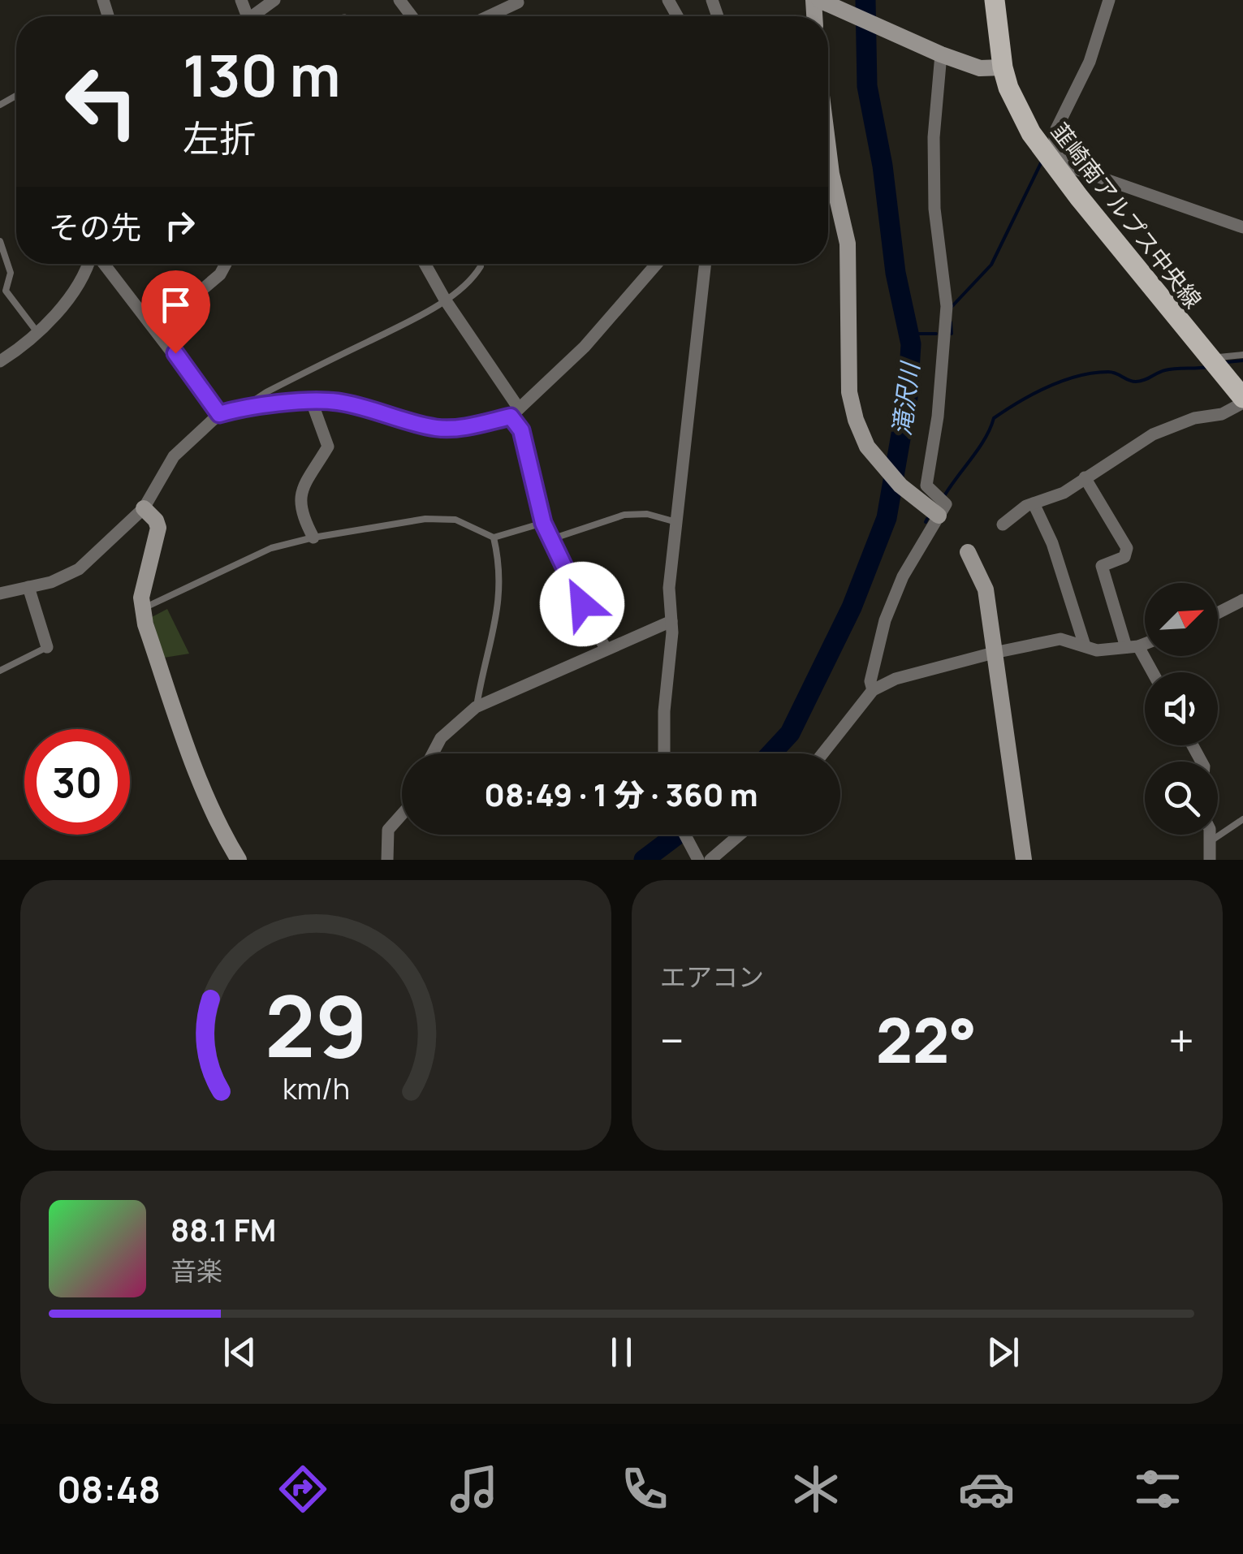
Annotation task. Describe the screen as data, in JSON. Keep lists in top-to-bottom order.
{
  "streets": {
    "main road": ["韮崎南アルプス中央線"]
  },
  "water": ["滝沢川"],
  "north": "top right",
  "page": {
    "turn": ["130 m", "左折"],
    "then": "その先",
    "limit": "30",
    "trip": "08:49 · 1 分 · 360 m",
    "tile": "エアコン",
    "heat": ["−", "22°", "+"],
    "song": ["88.1 FM", "音楽"],
    "tabs": "08:48",
    "gauge": ["29", "km/h"]
  }
}
